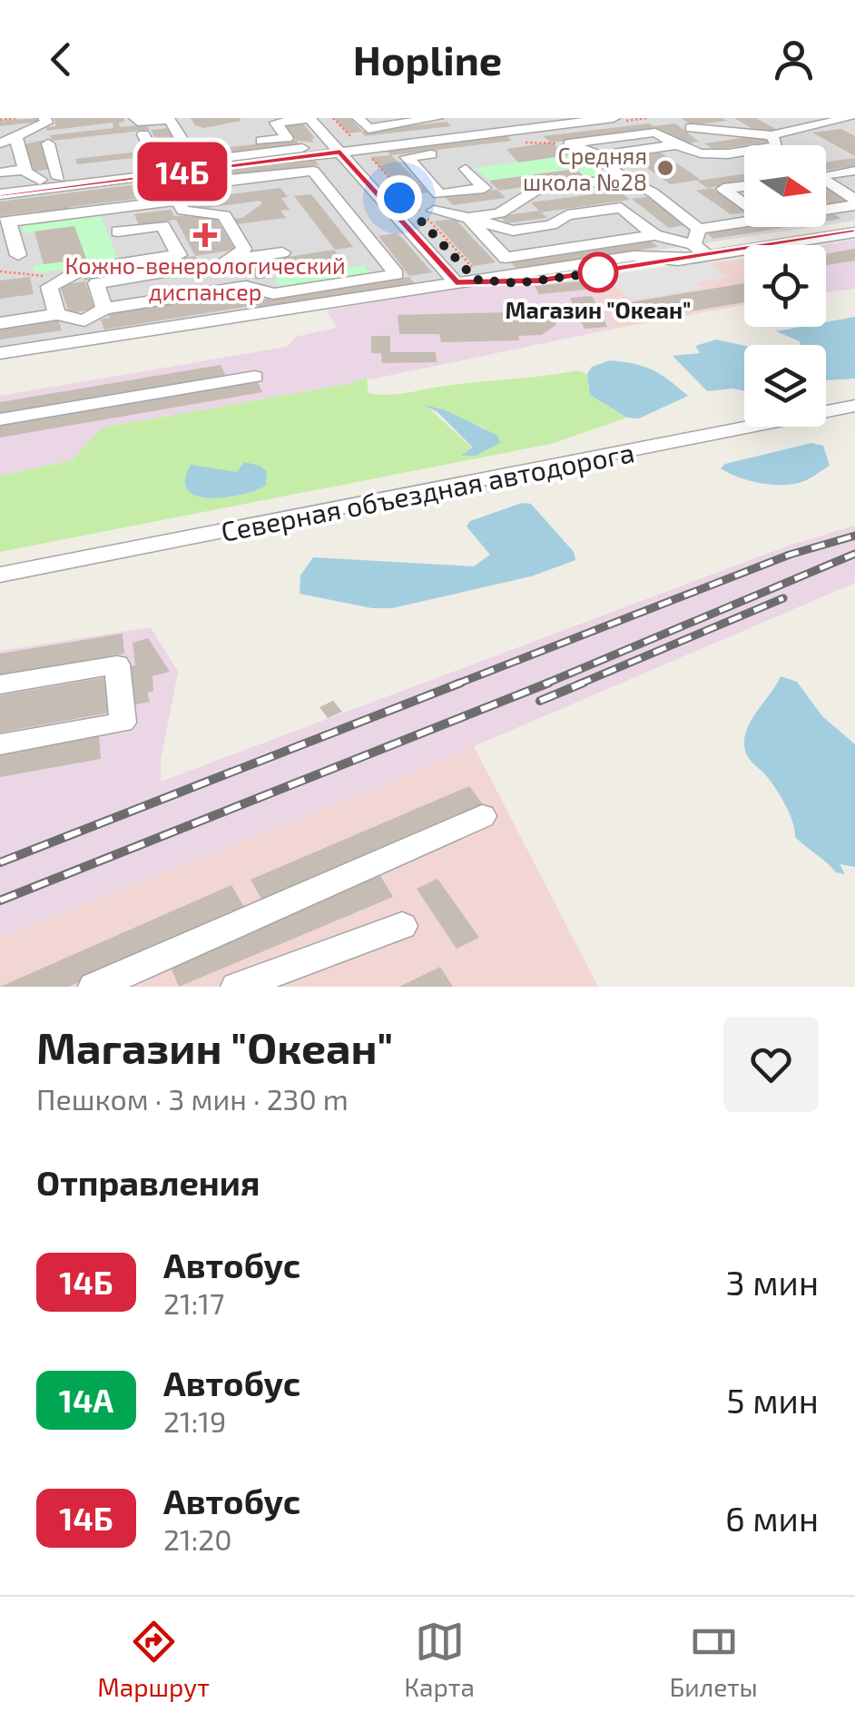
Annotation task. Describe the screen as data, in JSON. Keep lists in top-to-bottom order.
{
  "streets": {
    "street": ["Северная объездная автодорога"]
  },
  "places": {
    "other": ["Средняя школа №28", "Магазин \"Океан\""],
    "health": ["Кожно-венерологический диспансер"]
  },
  "lines": ["bus line 14Б"],
  "north": "right",
  "page": {
    "header": "Hopline",
    "on_map": "14Б",
    "heading": [
      ["Магазин \"Океан\"", "Пешком · 3 мин · 230 m"],
      "Отправления"
    ],
    "list": [
      {
        "mark": "14Б",
        "name": "Автобус",
        "note": "21:17",
        "value": "3 мин"
      },
      {
        "mark": "14А",
        "name": "Автобус",
        "note": "21:19",
        "value": "5 мин"
      },
      {
        "mark": "14Б",
        "name": "Автобус",
        "note": "21:20",
        "value": "6 мин"
      }
    ],
    "tabs": ["Маршрут", "Карта", "Билеты"]
  }
}
